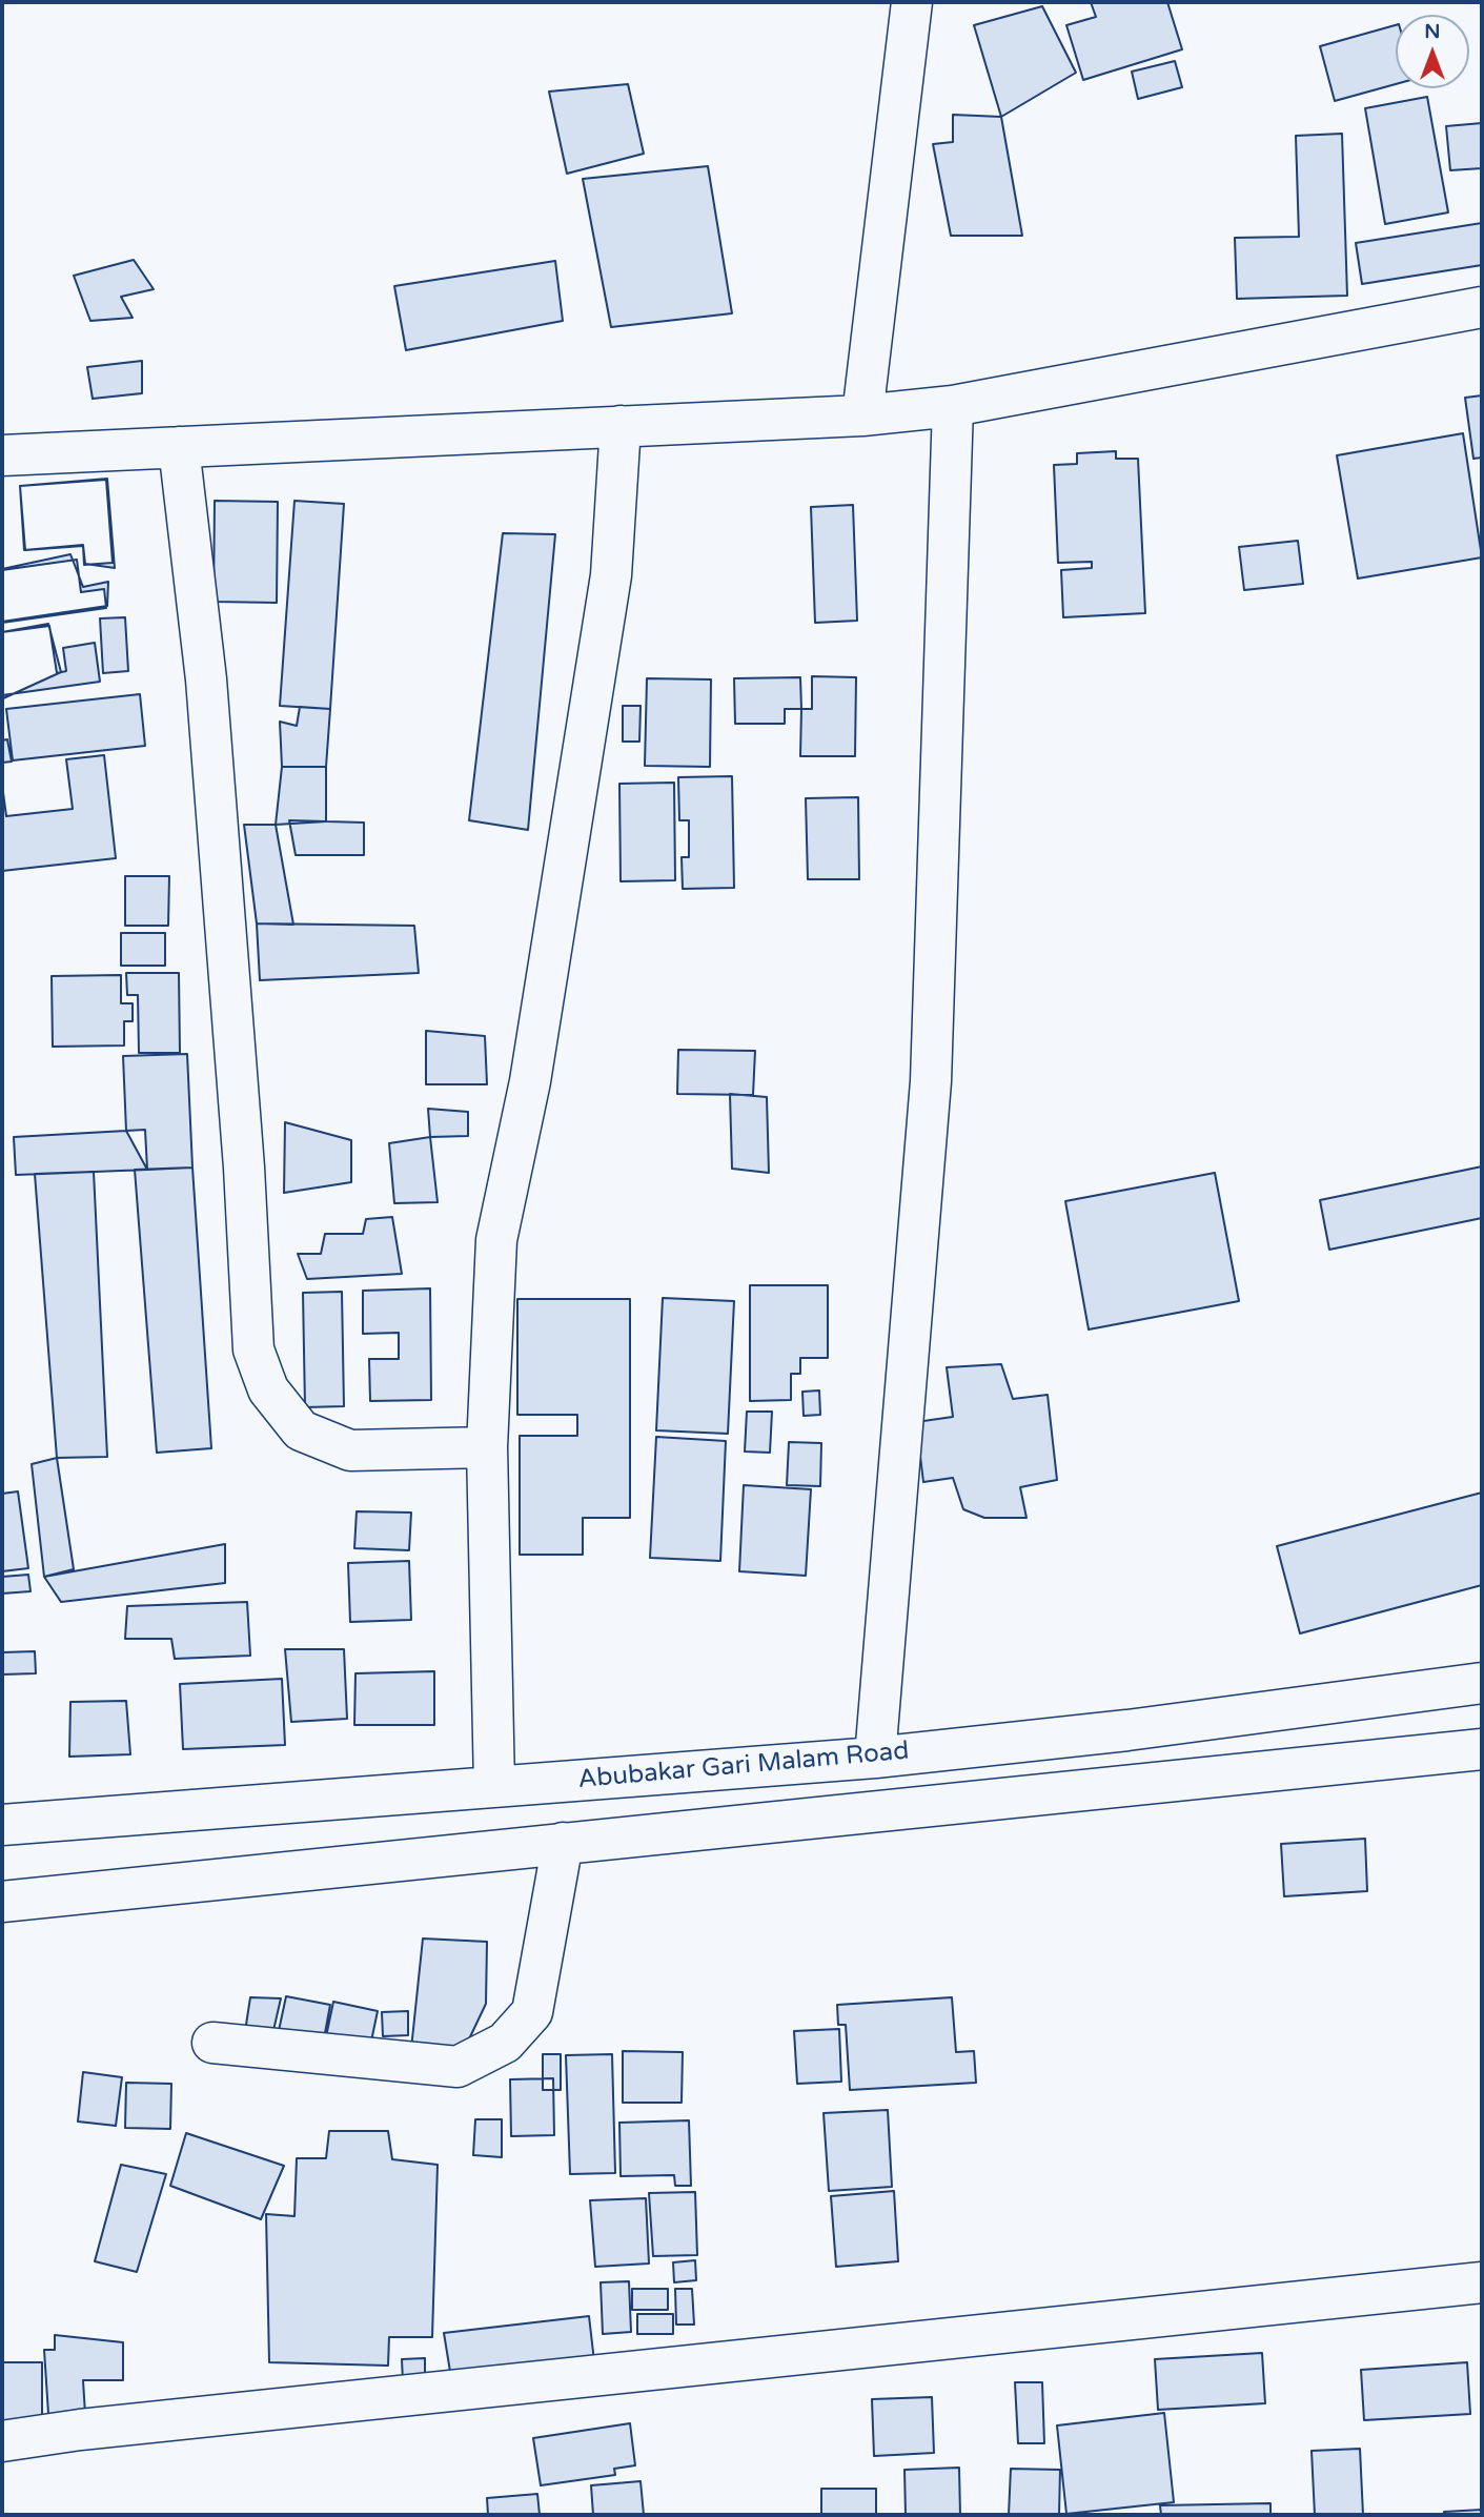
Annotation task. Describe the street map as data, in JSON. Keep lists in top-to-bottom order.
{
  "streets": {
    "street": ["Abubakar Gari Malam Road"]
  },
  "north": "top"
}
